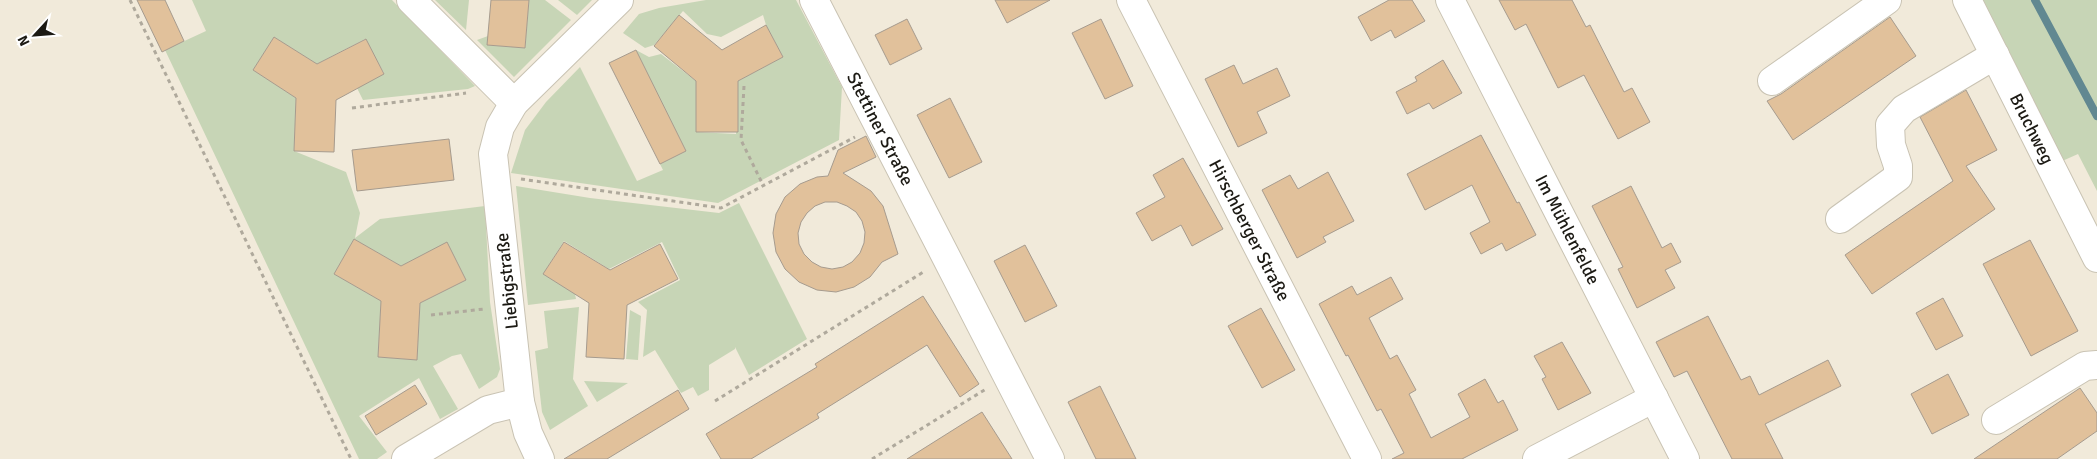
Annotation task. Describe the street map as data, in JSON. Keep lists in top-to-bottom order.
{
  "streets": {
    "street": [
      "Stettiner Straße",
      "Bruchweg",
      "Im Mühlenfelde",
      "Hirschberger Straße",
      "Liebigstraße"
    ]
  },
  "north": "bottom left"
}
